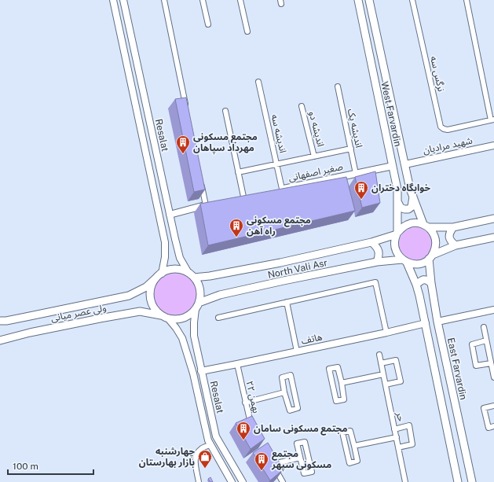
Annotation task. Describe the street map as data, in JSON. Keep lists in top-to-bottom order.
{
  "streets": {
    "main road": [
      "West Farvardin",
      "North Vali Asr",
      "ولی عصر میانی",
      "East Farvardin"
    ],
    "street": [
      "نرگس سه",
      "اندیشه یک",
      "اندیشه دو",
      "اندیشه سه",
      "Resalat",
      "شهید مرادیان",
      "صغیر اصفهانی",
      "هاتف",
      "۲۲ بهمن",
      "حر"
    ]
  },
  "crossings": [
    ["West Farvardin", "شهید مرادیان"],
    ["West Farvardin", "صغیر اصفهانی"],
    ["West Farvardin", "North Vali Asr"],
    ["West Farvardin", "East Farvardin"],
    ["اندیشه یک", "صغیر اصفهانی"],
    ["اندیشه سه", "صغیر اصفهانی"],
    ["Resalat", "North Vali Asr"],
    ["Resalat", "ولی عصر میانی"],
    ["Resalat", "هاتف"],
    ["North Vali Asr", "ولی عصر میانی"],
    ["North Vali Asr", "East Farvardin"],
    ["هاتف", "۲۲ بهمن"]
  ],
  "places": {
    "building": [
      "مجتمع مسکونی مهرداد سپاهان",
      "خوابگاه دختران",
      "مجتمع مسکونی راه آهن",
      "مجتمع مسکونی سامان",
      "مجتمع مسکونی سپهر"
    ],
    "shop": ["چهارشنبه بازار بهارستان"]
  },
  "scale_bar": "100 m"
}
